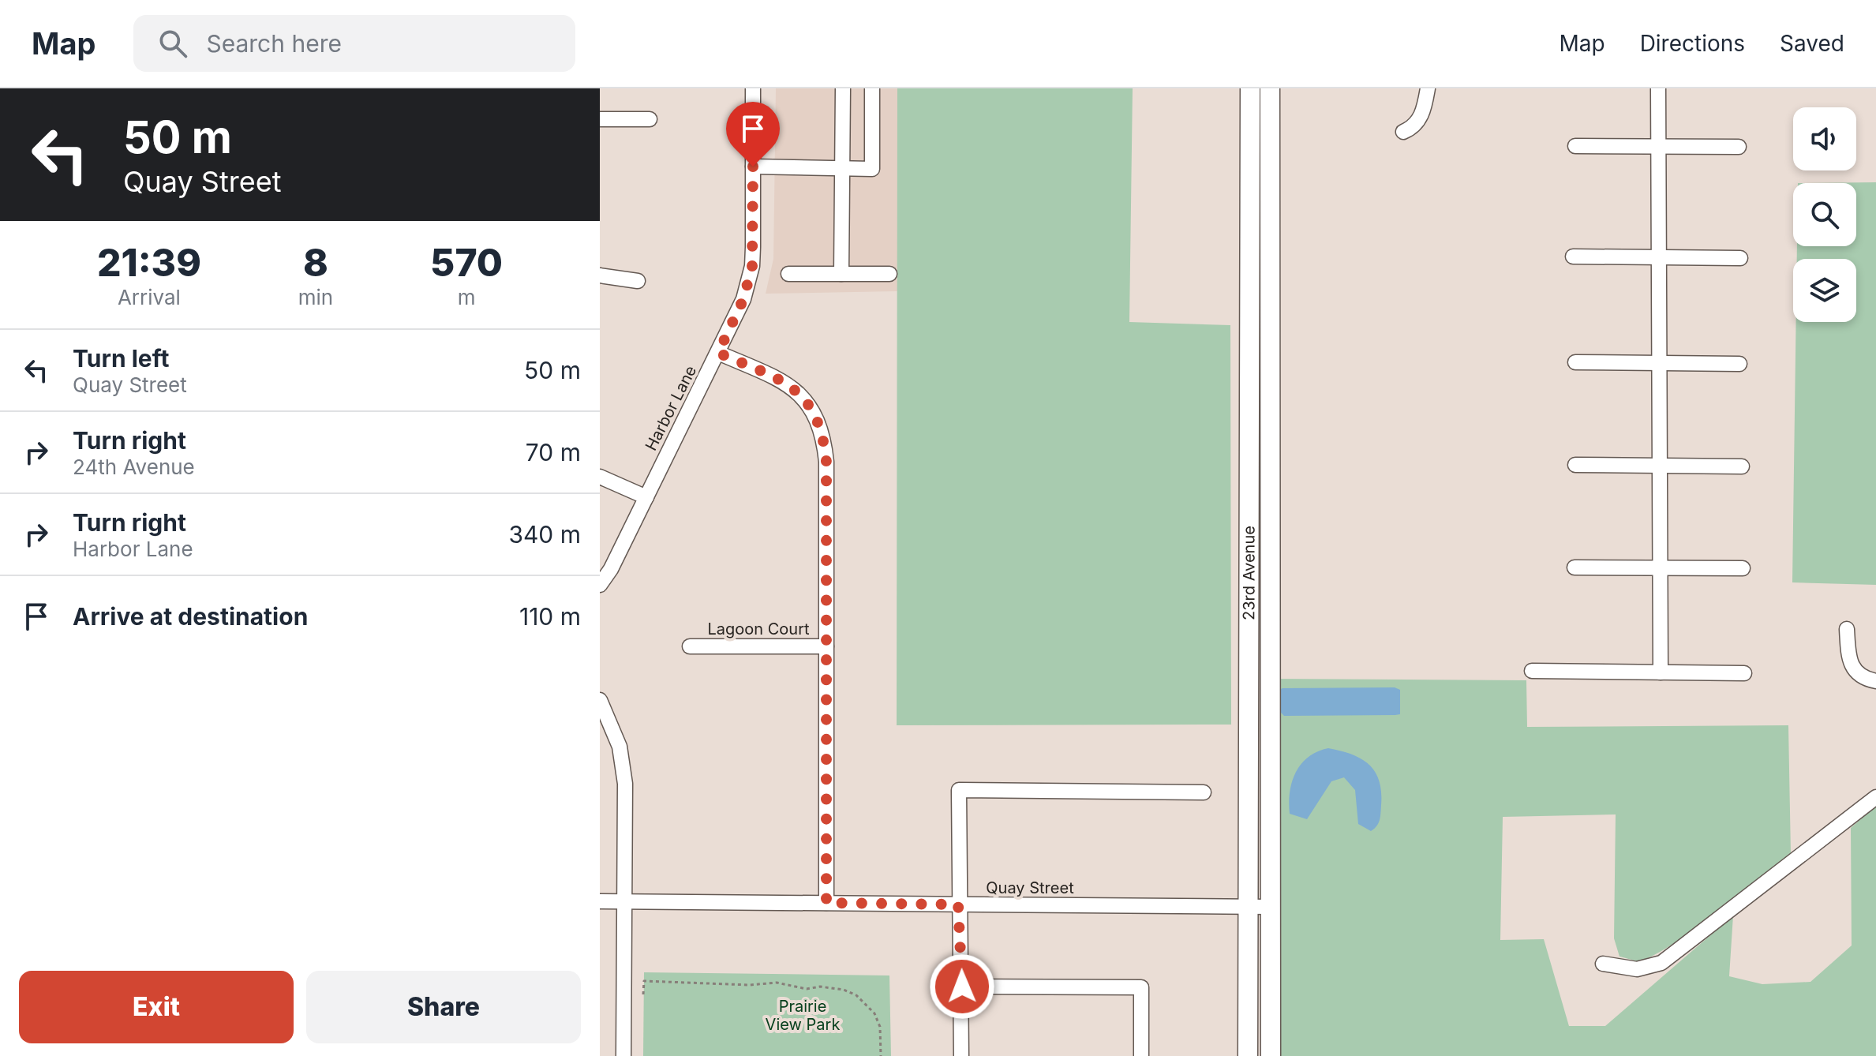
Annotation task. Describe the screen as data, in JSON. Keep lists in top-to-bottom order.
{
  "streets": {
    "main road": ["23rd Avenue"],
    "street": ["Harbor Lane", "Lagoon Court", "Quay Street"]
  },
  "crossings": [
    ["23rd Avenue", "Quay Street"]
  ],
  "parks": ["Prairie View Park"],
  "page": {
    "header": "Map",
    "search": "Search here",
    "nav": ["Map", "Directions", "Saved"],
    "turn": ["50 m", "Quay Street"],
    "eta": [
      "21:39",
      "Arrival",
      "8",
      "min",
      "570",
      "m"
    ],
    "list": [
      {
        "name": "Turn left",
        "note": "Quay Street",
        "value": "50 m"
      },
      {
        "name": "Turn right",
        "note": "24th Avenue",
        "value": "70 m"
      },
      {
        "name": "Turn right",
        "note": "Harbor Lane",
        "value": "340 m"
      },
      {
        "name": "Arrive at destination",
        "value": "110 m"
      }
    ],
    "buttons": ["Exit", "Share"]
  }
}
